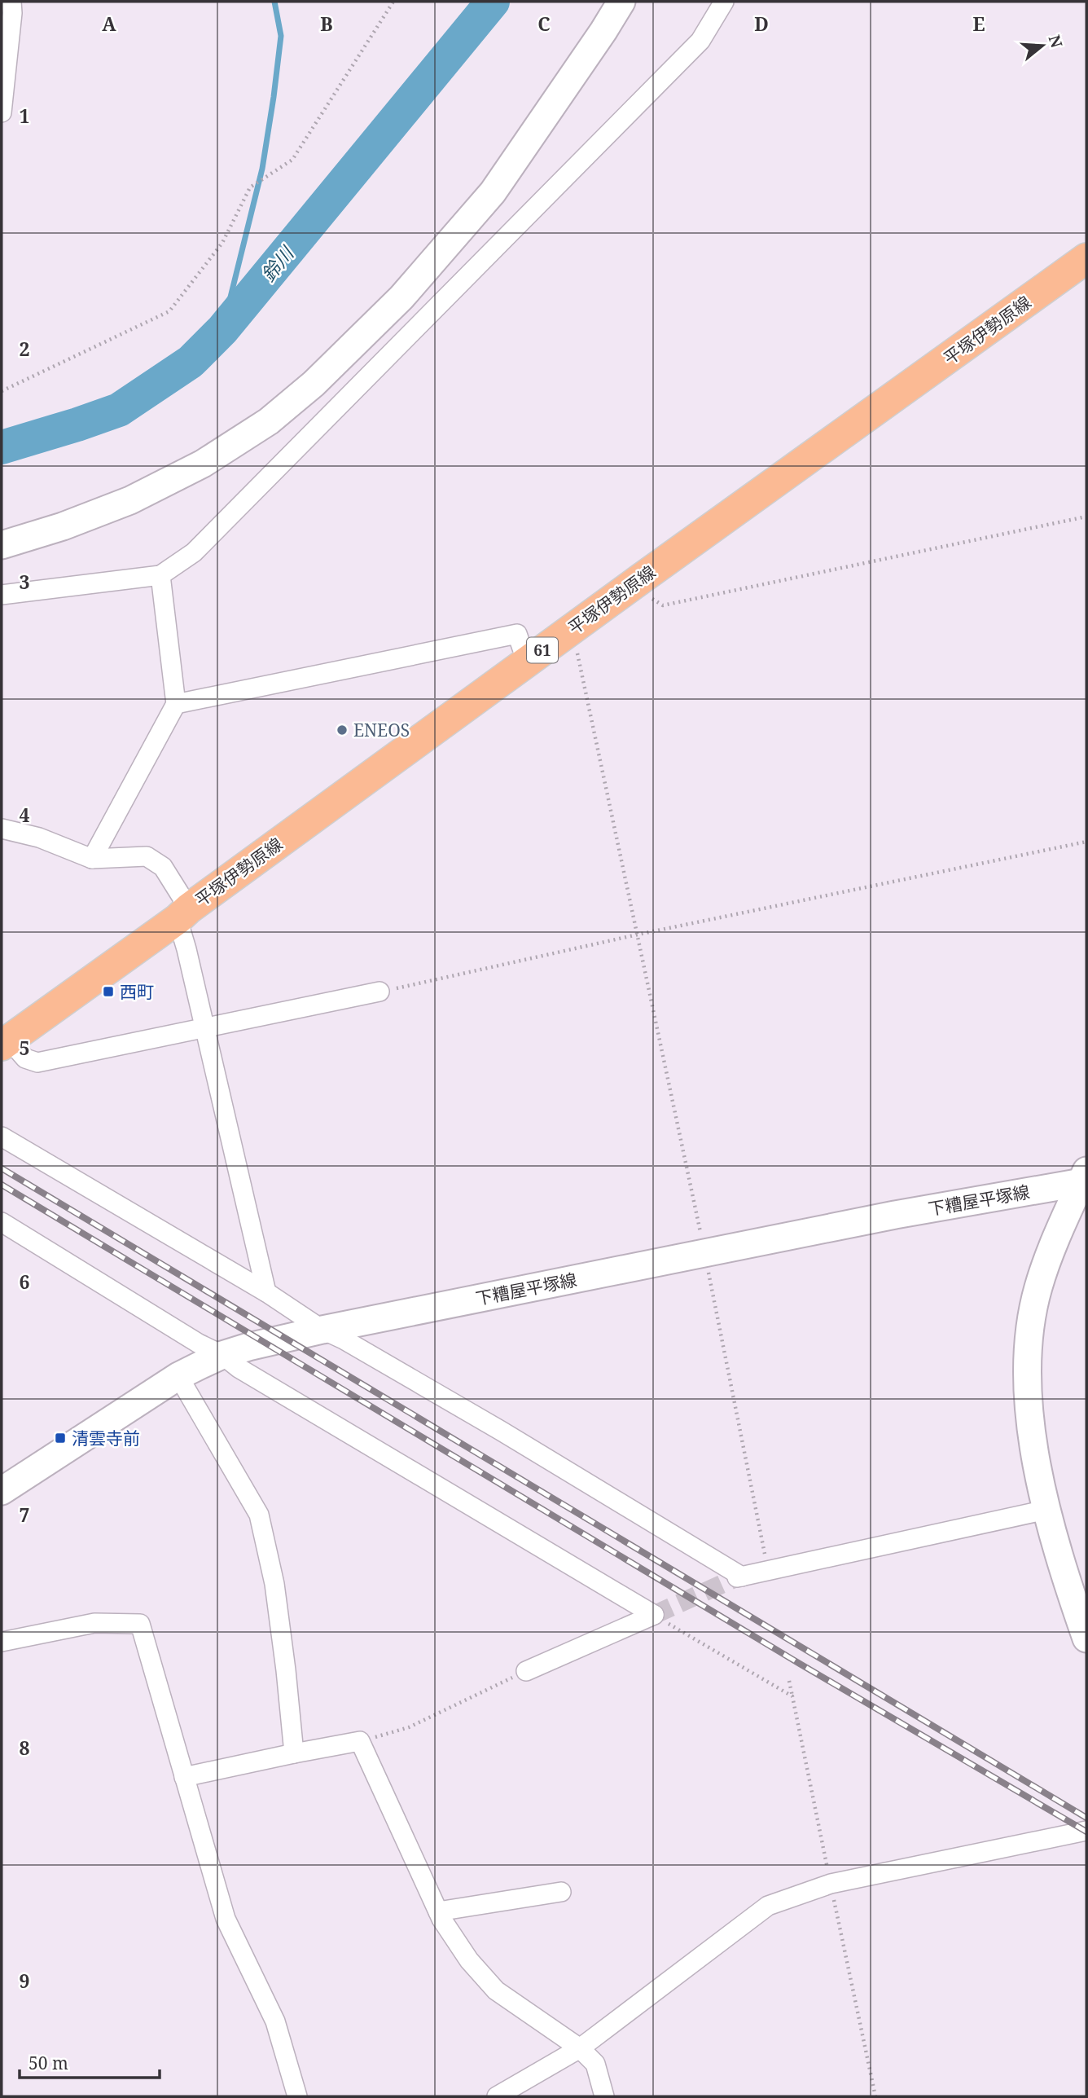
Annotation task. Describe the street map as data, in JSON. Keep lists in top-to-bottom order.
{
  "streets": {
    "main road": ["平塚伊勢原線", "61"],
    "street": ["下糟屋平塚線"]
  },
  "water": ["鈴川"],
  "places": {
    "other": ["ENEOS"],
    "transit": ["西町", "清雲寺前"]
  },
  "scale_bar": "50 m",
  "north": "right",
  "grid": {
    "columns": [
      "A",
      "B",
      "C",
      "D",
      "E"
    ],
    "rows": [
      "1",
      "2",
      "3",
      "4",
      "5",
      "6",
      "7",
      "8",
      "9"
    ]
  }
}
